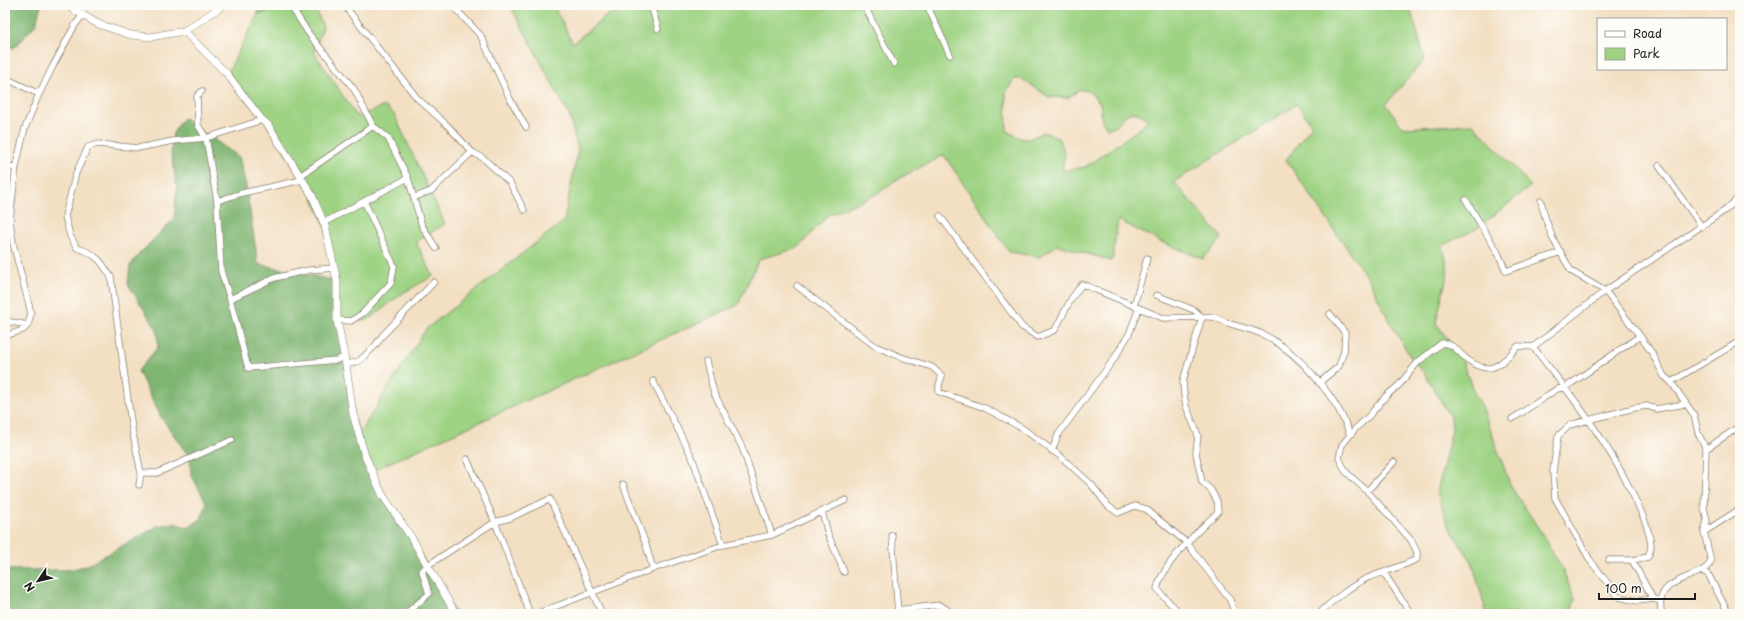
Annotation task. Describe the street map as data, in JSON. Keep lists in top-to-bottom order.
{
  "legend": ["Road", "Park"],
  "scale_bar": "100 m",
  "north": "bottom left"
}
